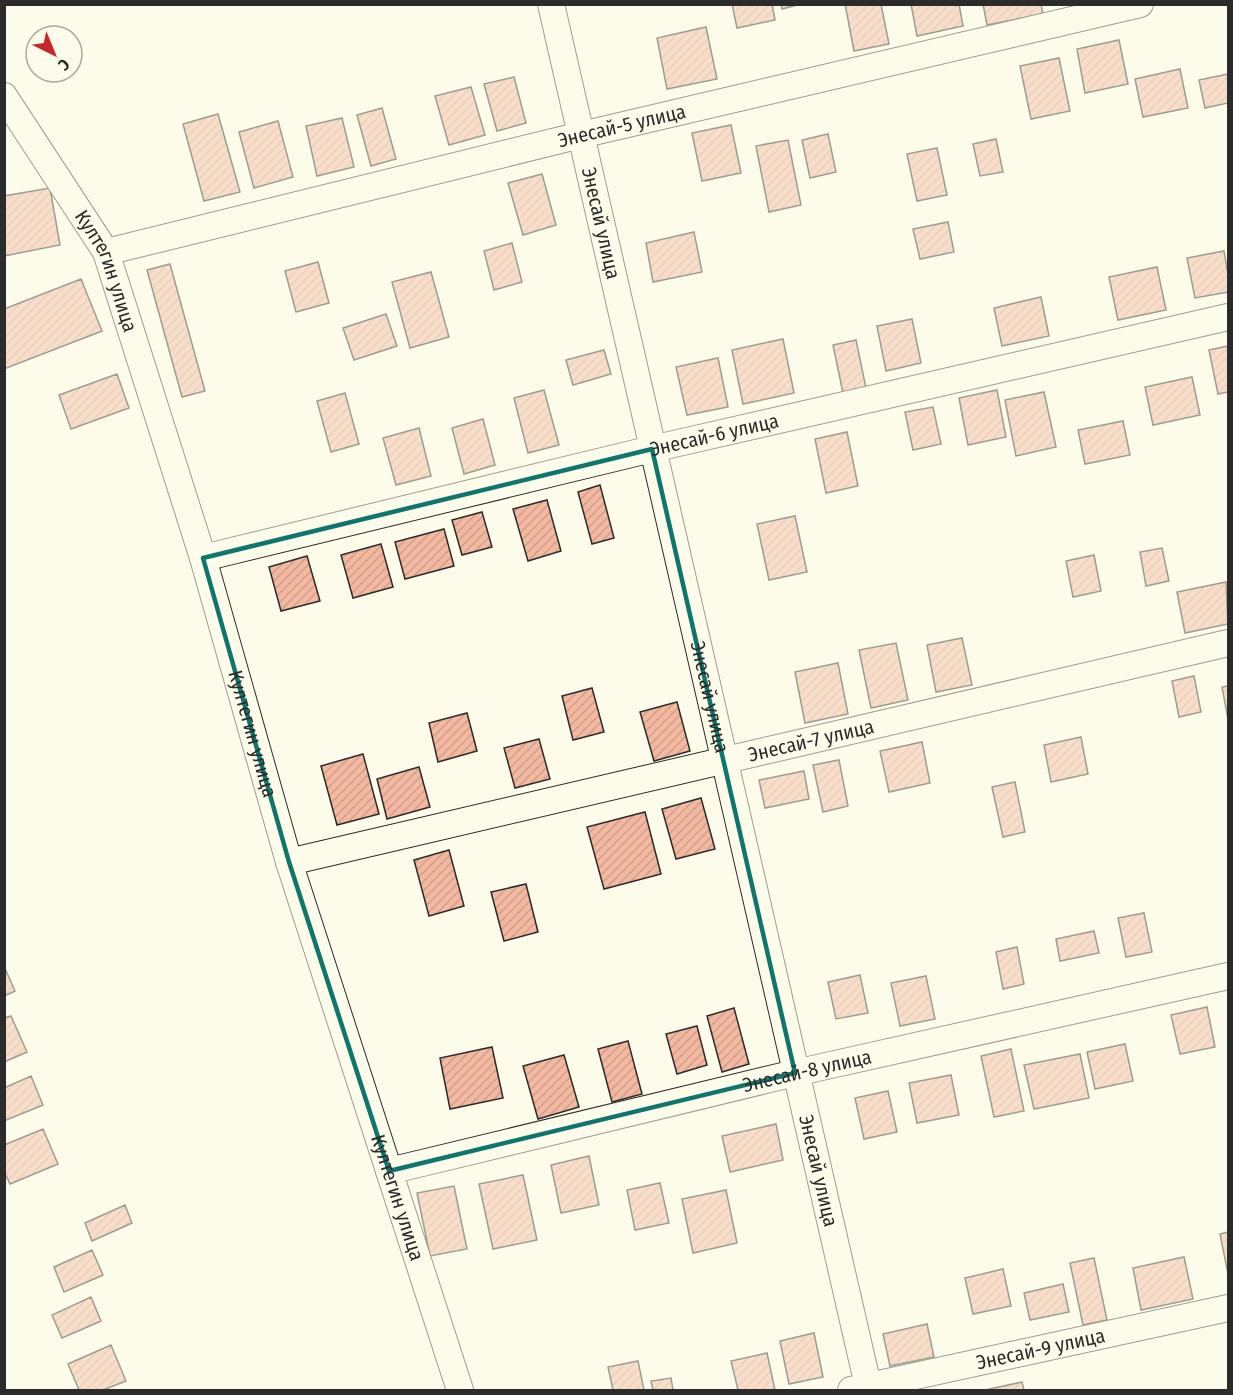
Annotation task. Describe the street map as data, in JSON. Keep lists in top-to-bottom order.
{
  "streets": {
    "street": [
      "Энесай-5 улица",
      "Энесай улица",
      "Култегин улица",
      "Энесай-6 улица",
      "Энесай-7 улица",
      "Энесай-8 улица",
      "Энесай-9 улица"
    ]
  },
  "crossings": [
    ["Энесай-5 улица", "Энесай улица"],
    ["Энесай-5 улица", "Култегин улица"],
    ["Энесай улица", "Энесай-6 улица"],
    ["Энесай улица", "Энесай-7 улица"],
    ["Энесай улица", "Энесай-8 улица"],
    ["Энесай улица", "Энесай-9 улица"],
    ["Култегин улица", "Энесай-6 улица"],
    ["Култегин улица", "Энесай-7 улица"],
    ["Култегин улица", "Энесай-8 улица"]
  ],
  "north": "bottom right"
}
